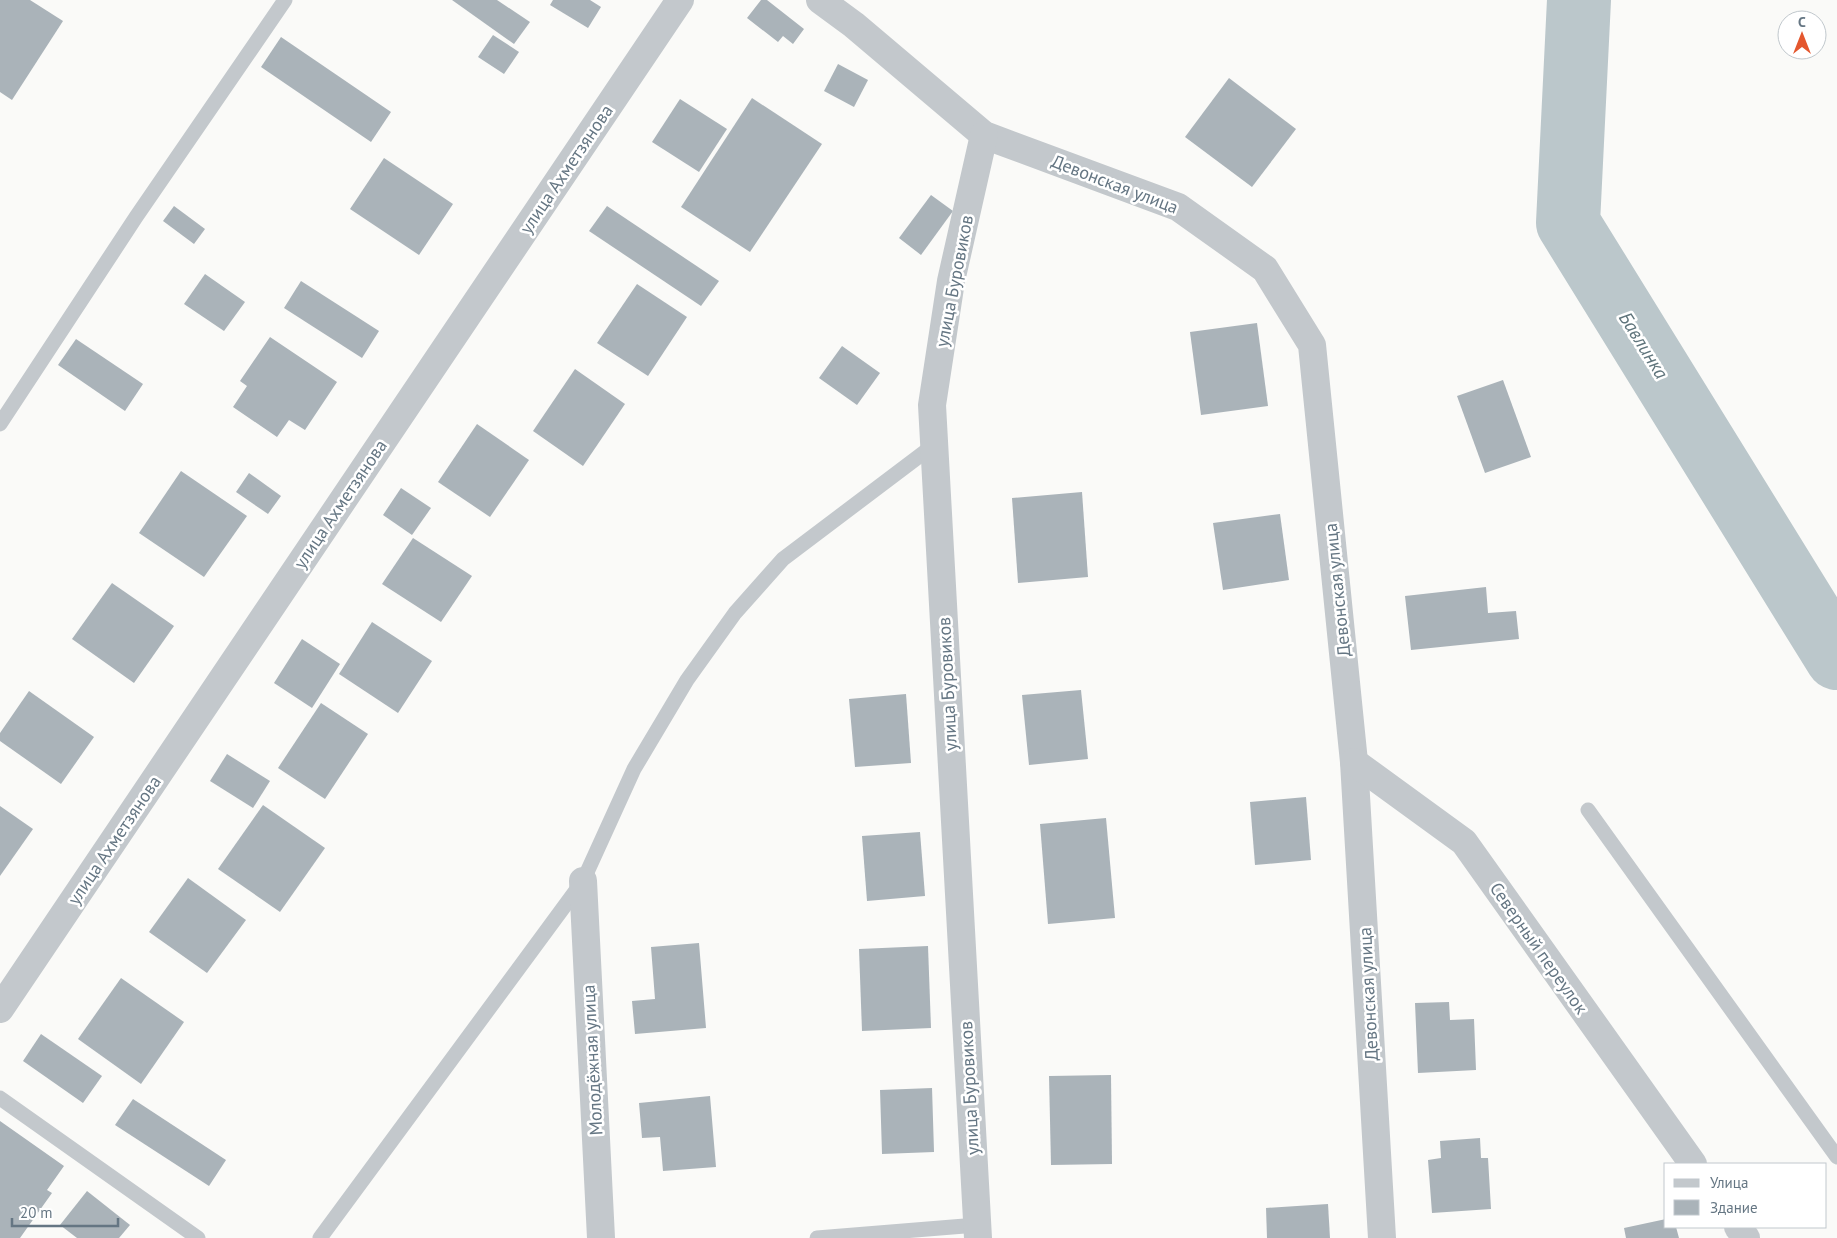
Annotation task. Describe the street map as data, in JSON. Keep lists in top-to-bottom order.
{
  "streets": {
    "street": [
      "улица Ахметзянова",
      "Девонская улица",
      "улица Буровиков",
      "Северный переулок",
      "Молодёжная улица"
    ]
  },
  "crossings": [
    ["Девонская улица", "улица Буровиков"],
    ["Девонская улица", "Северный переулок"]
  ],
  "water": ["Бавлинка"],
  "legend": ["Улица", "Здание"],
  "scale_bar": "20 m",
  "north": "top"
}
